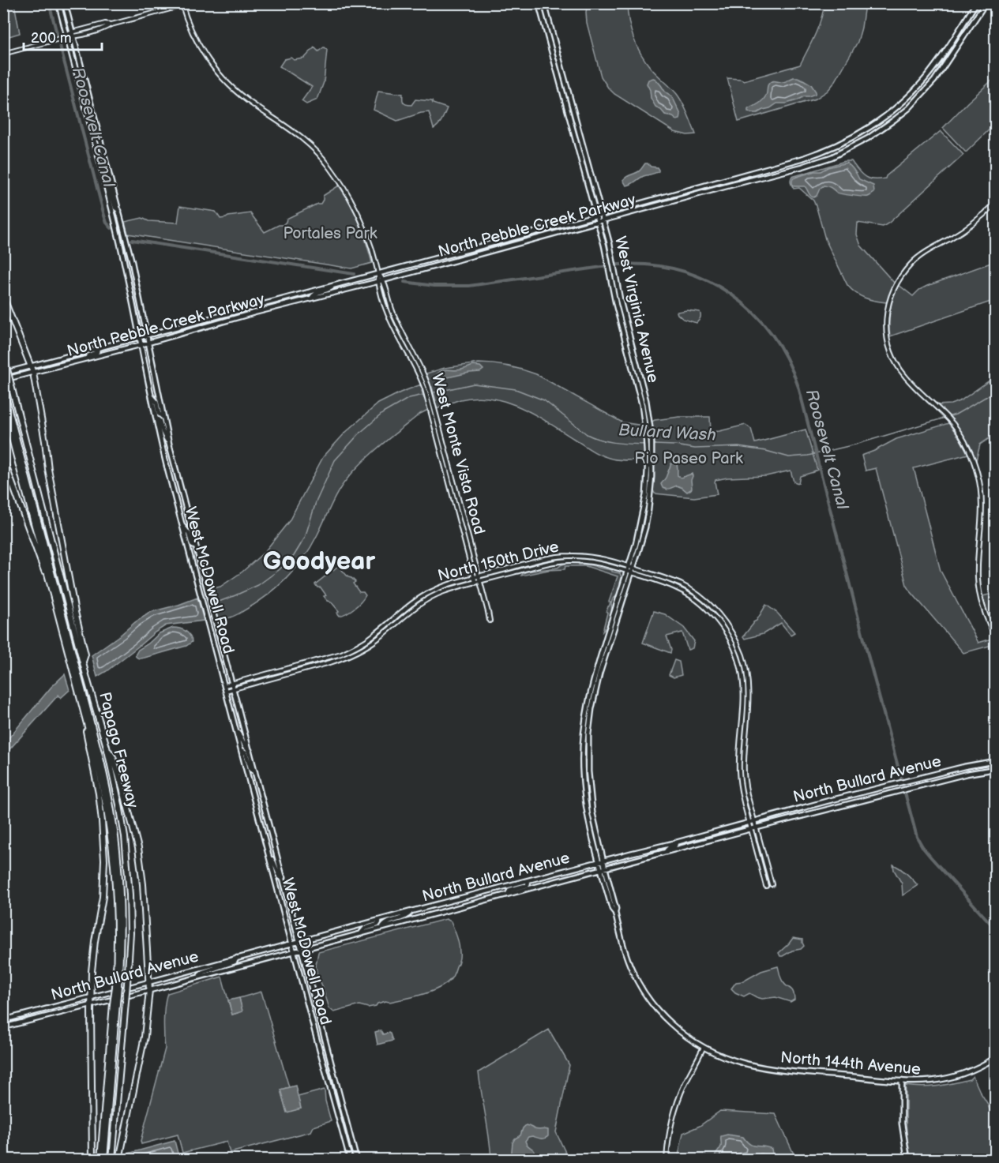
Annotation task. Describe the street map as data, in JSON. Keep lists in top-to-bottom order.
{
  "streets": {
    "highway": ["Papago Freeway"],
    "main road": [
      "North Pebble Creek Parkway",
      "West Virginia Avenue",
      "West McDowell Road",
      "North Bullard Avenue",
      "North 144th Avenue"
    ],
    "street": ["West Monte Vista Road", "North 150th Drive"]
  },
  "crossings": [
    ["North Pebble Creek Parkway", "West Virginia Avenue"],
    ["North Pebble Creek Parkway", "West Monte Vista Road"],
    ["North Pebble Creek Parkway", "West McDowell Road"],
    ["West Virginia Avenue", "North 150th Drive"],
    ["West Virginia Avenue", "North 144th Avenue"],
    ["West Monte Vista Road", "North 150th Drive"],
    ["North 150th Drive", "West McDowell Road"],
    ["North 150th Drive", "North 144th Avenue"],
    ["West McDowell Road", "North Bullard Avenue"],
    ["North Bullard Avenue", "North 144th Avenue"]
  ],
  "districts": ["Goodyear"],
  "water": ["Roosevelt Canal", "Bullard Wash"],
  "parks": ["Portales Park", "Rio Paseo Park"],
  "scale_bar": "200 m"
}
